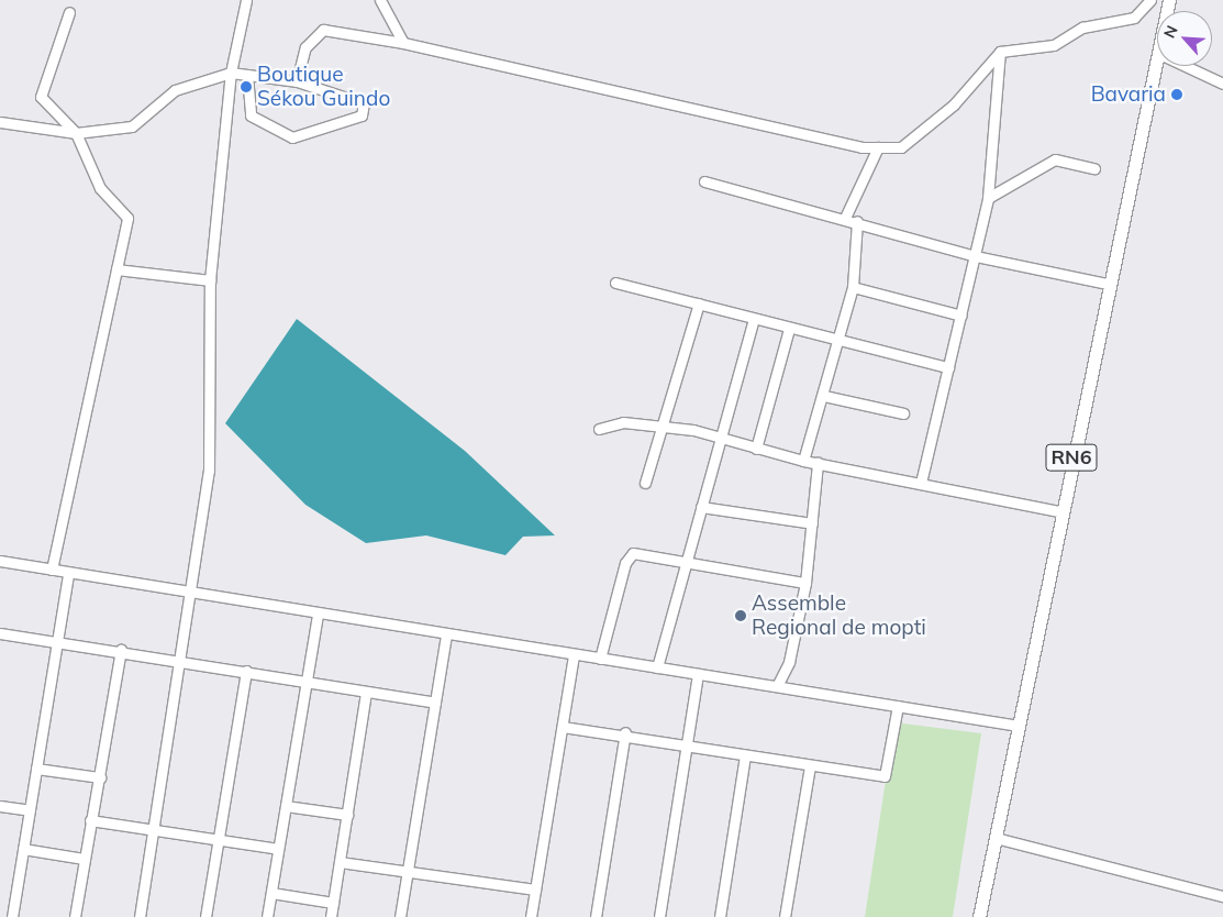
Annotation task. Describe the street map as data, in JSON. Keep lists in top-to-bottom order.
{
  "streets": {
    "main road": ["RN6"]
  },
  "places": ["Boutique Sékou Guindo", "Bavaria", "Assemble Regional de mopti"],
  "north": "top left"
}
